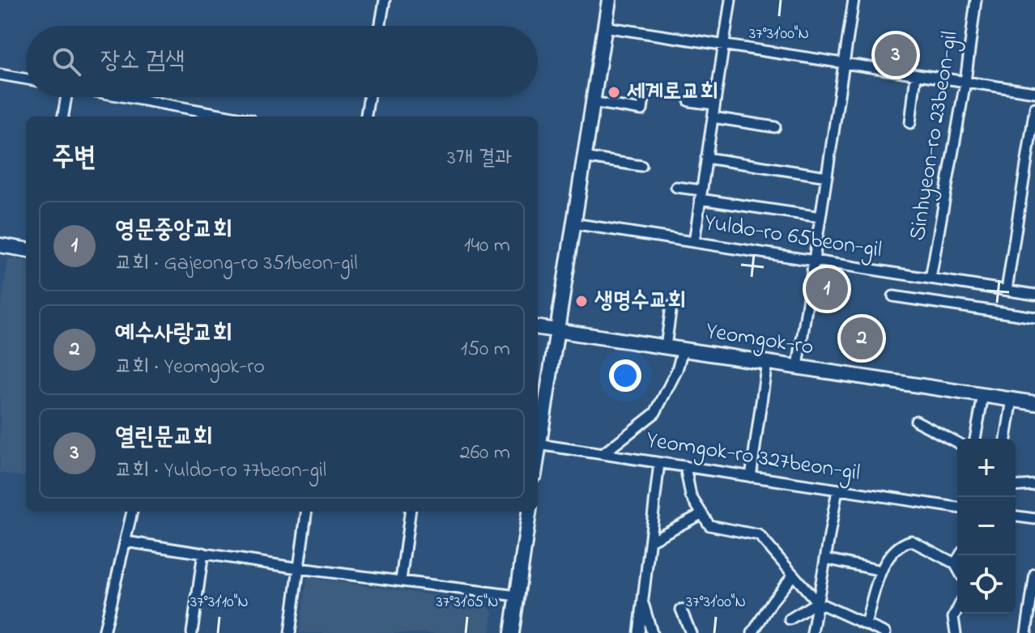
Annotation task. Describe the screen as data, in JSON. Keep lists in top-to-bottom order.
{
  "streets": {
    "street": [
      "Sinhyeon-ro 23beon-gil",
      "Yuldo-ro 65beon-gil",
      "Yeomgok-ro",
      "Yeomgok-ro 327beon-gil"
    ]
  },
  "crossings": [
    ["Sinhyeon-ro 23beon-gil", "Yuldo-ro 65beon-gil"],
    ["Yeomgok-ro", "Yeomgok-ro 327beon-gil"]
  ],
  "places": ["세계로교회", "생명수교회"],
  "page": {
    "search": "장소 검색",
    "pins": ["3", "1", "2"],
    "heading": ["주변", "3개 결과"],
    "list": [
      {
        "mark": "1",
        "name": "영문중앙교회",
        "note": "교회 · Gajeong-ro 351beon-gil",
        "value": "140 m"
      },
      {
        "mark": "2",
        "name": "예수사랑교회",
        "note": "교회 · Yeomgok-ro",
        "value": "150 m"
      },
      {
        "mark": "3",
        "name": "열린문교회",
        "note": "교회 · Yuldo-ro 77beon-gil",
        "value": "260 m"
      }
    ],
    "map_buttons": ["+", "−"]
  },
  "coordinates": ["37°31'00\"N", "37°31'10\"N", "37°31'05\"N"]
}
